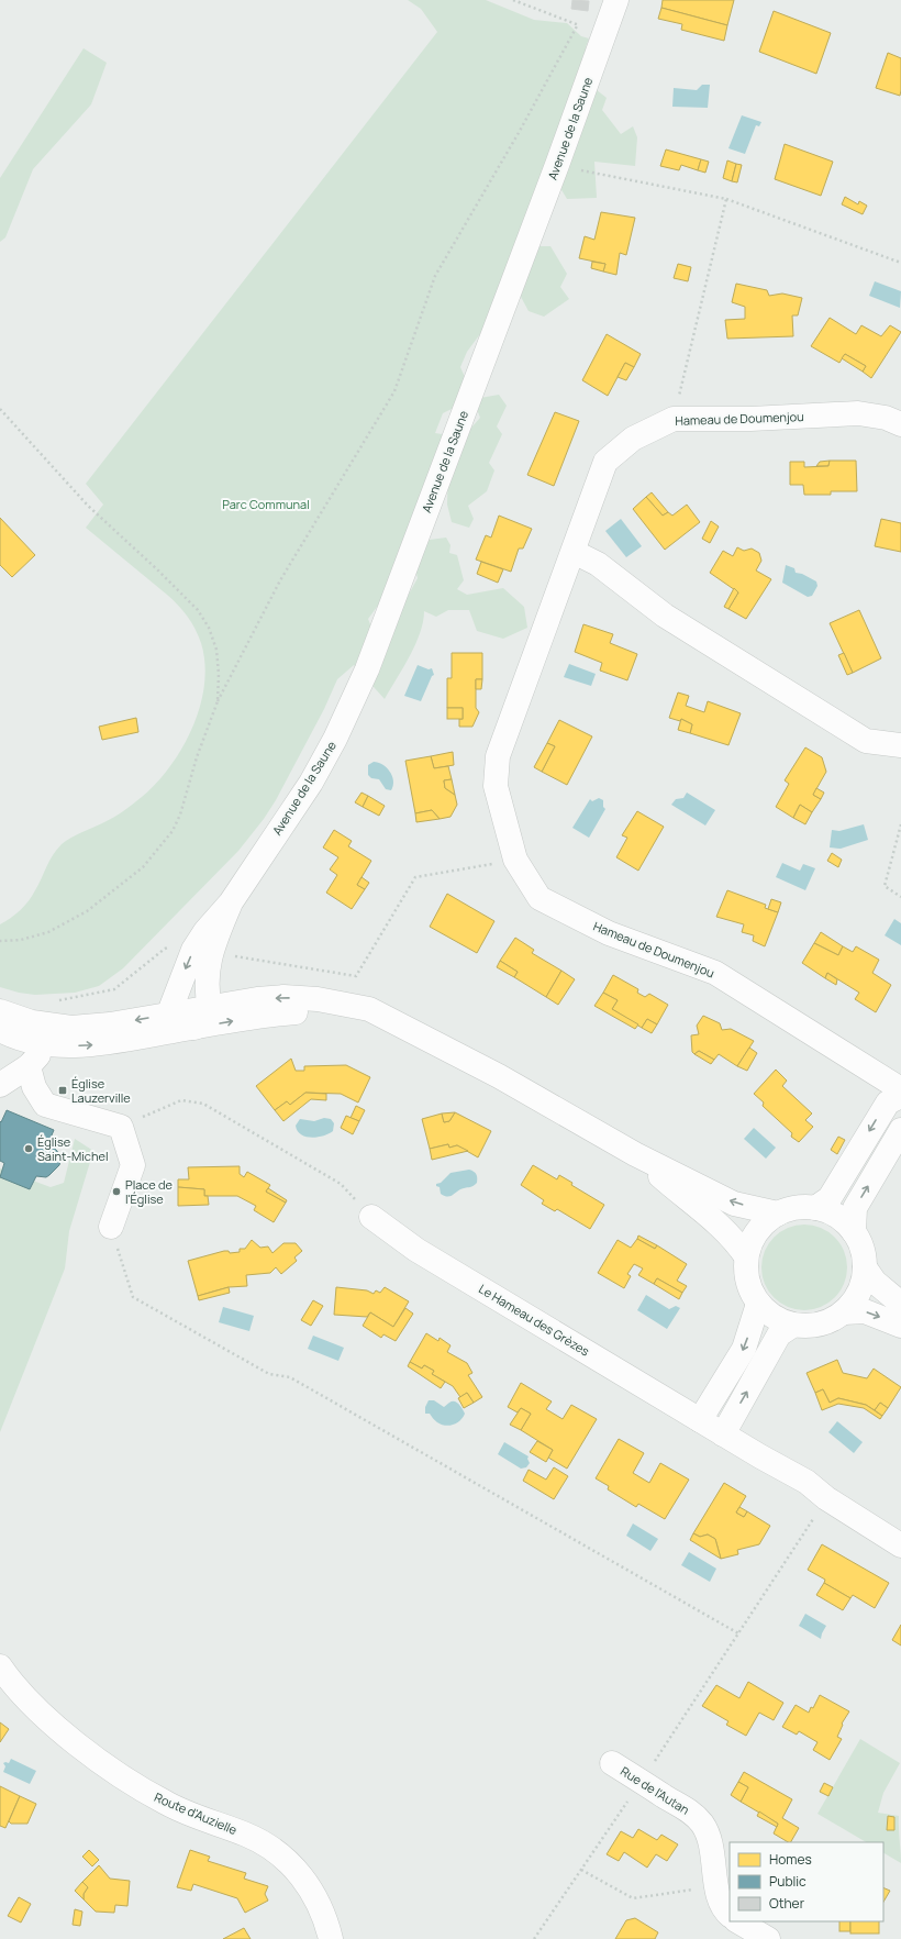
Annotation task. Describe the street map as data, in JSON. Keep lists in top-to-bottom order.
{
  "streets": {
    "street": [
      "Avenue de la Saune",
      "Hameau de Doumenjou",
      "Le Hameau des Grèzes",
      "Rue de l'Autan",
      "Route d'Auzielle"
    ]
  },
  "parks": ["Parc Communal"],
  "places": {
    "transit": ["Église Lauzerville"],
    "other": ["Église Saint-Michel", "Place de l'Église"]
  },
  "legend": ["Homes", "Public", "Other"]
}
